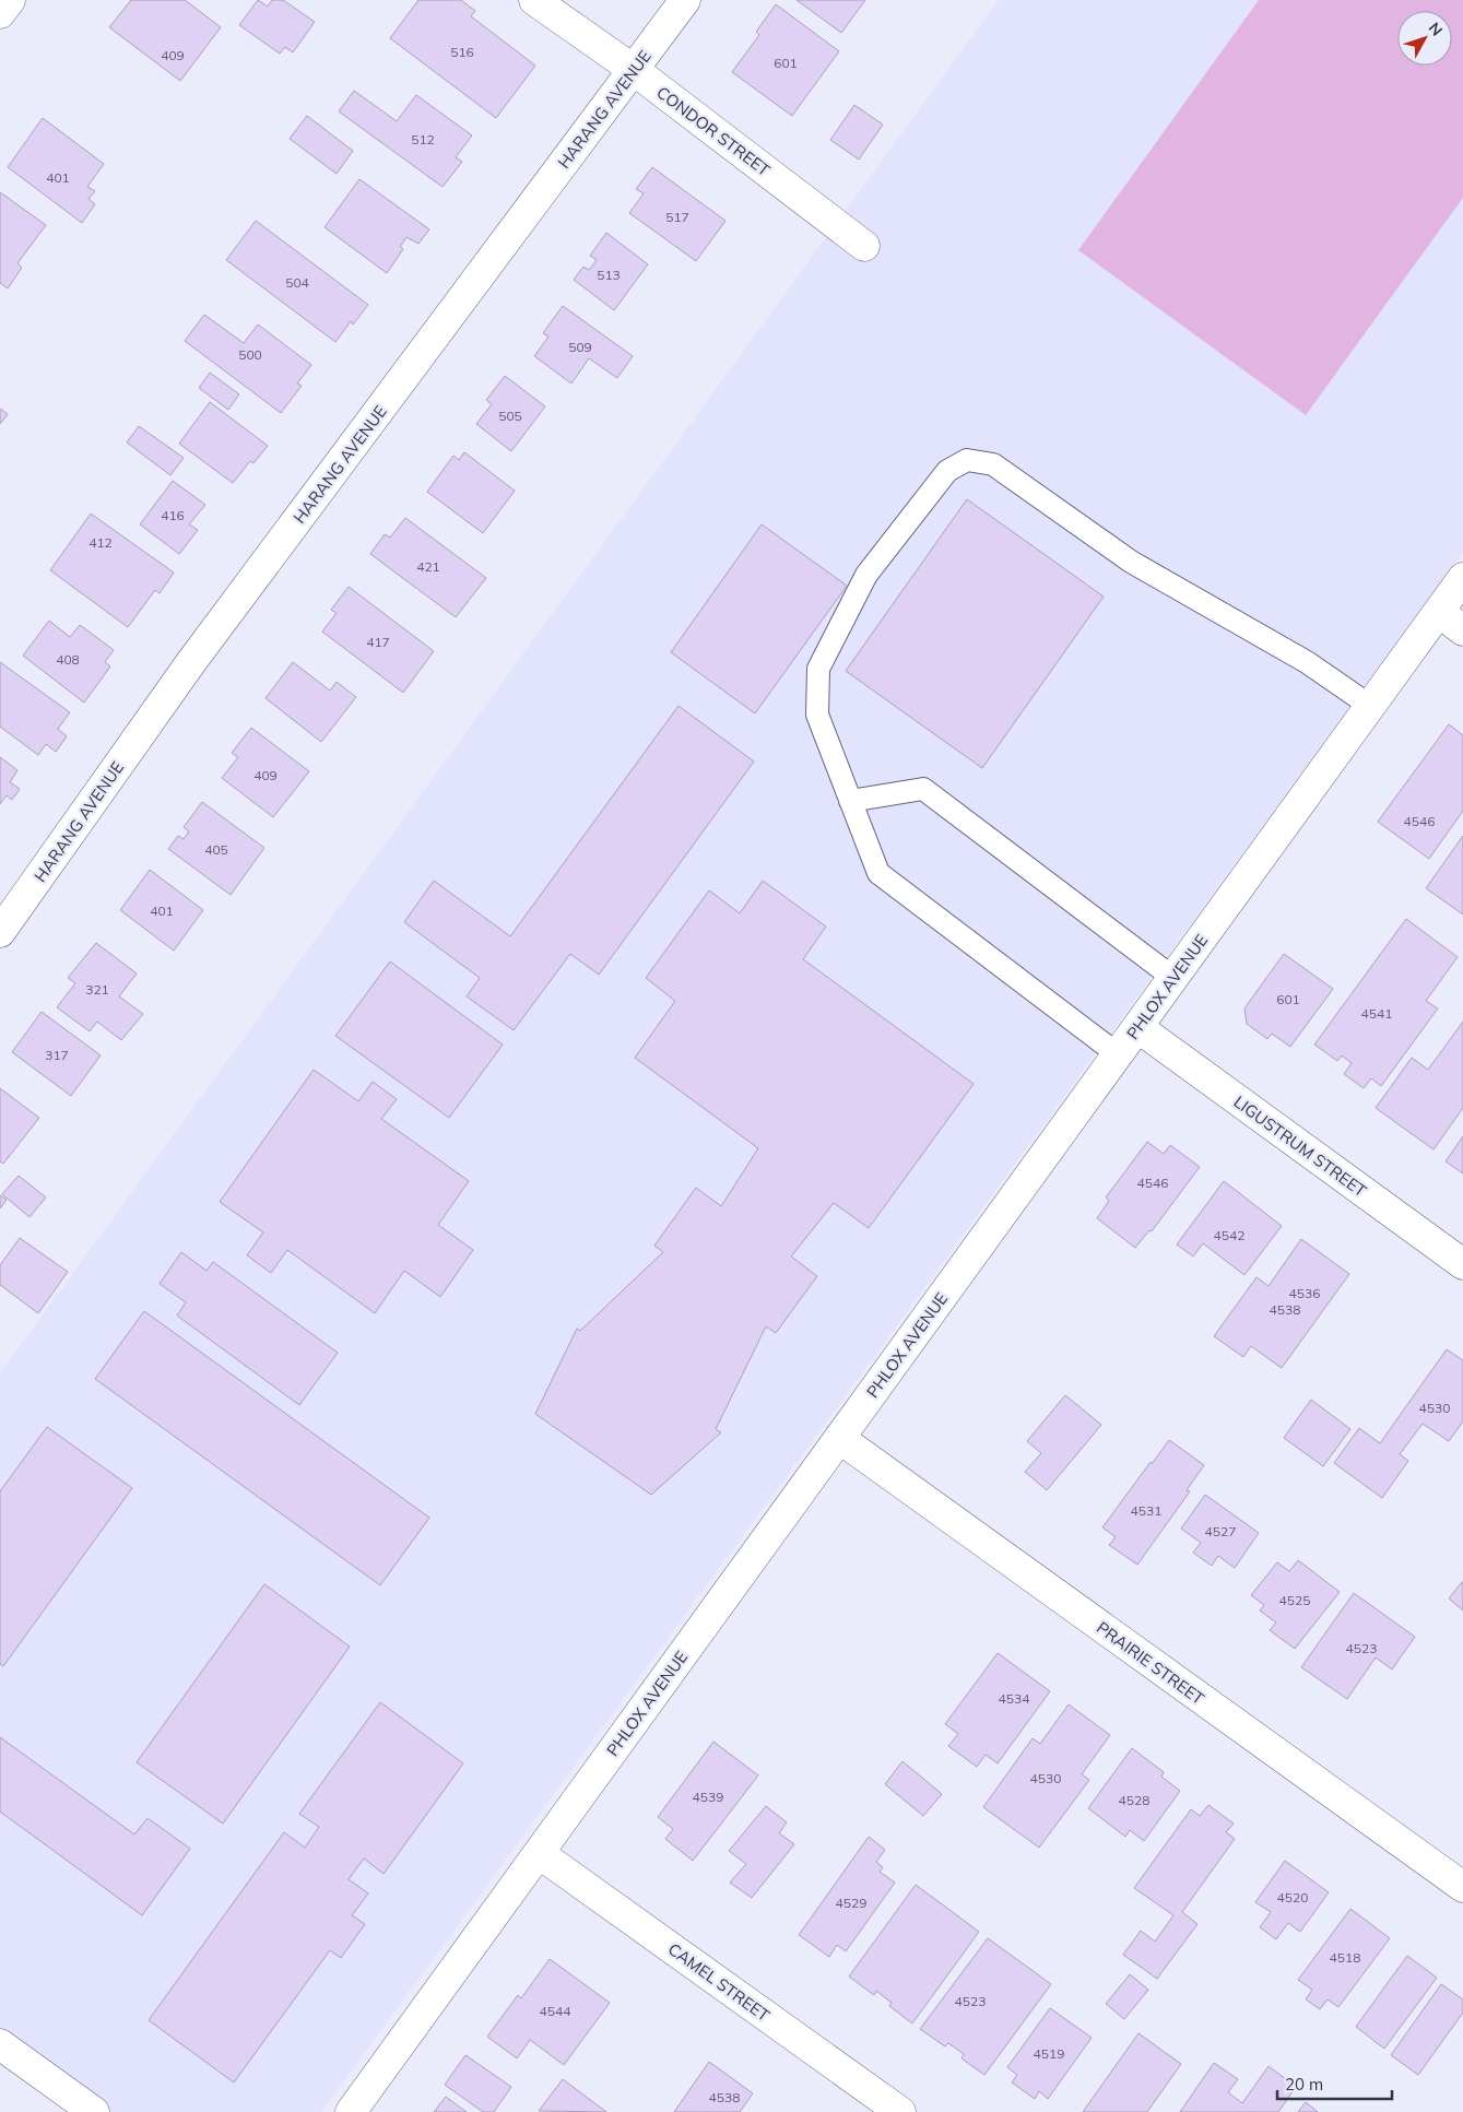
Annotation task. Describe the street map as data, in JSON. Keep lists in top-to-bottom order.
{
  "streets": {
    "street": [
      "HARANG AVENUE",
      "CONDOR STREET",
      "PHLOX AVENUE",
      "LIGUSTRUM STREET",
      "PRAIRIE STREET",
      "CAMEL STREET"
    ]
  },
  "crossings": [
    ["HARANG AVENUE", "CONDOR STREET"],
    ["PHLOX AVENUE", "LIGUSTRUM STREET"],
    ["PHLOX AVENUE", "PRAIRIE STREET"],
    ["PHLOX AVENUE", "CAMEL STREET"]
  ],
  "house_numbers": [
    "516",
    "409",
    "601",
    "512",
    "401",
    "517",
    "513",
    "504",
    "509",
    "500",
    "505",
    "416",
    "412",
    "421",
    "417",
    "408",
    "409",
    "4546",
    "405",
    "401",
    "321",
    "601",
    "4541",
    "317",
    "4546",
    "4542",
    "4536",
    "4538",
    "4530",
    "4531",
    "4527",
    "4525",
    "4523",
    "4534",
    "4530",
    "4539",
    "4528",
    "4520",
    "4529",
    "4518",
    "4523",
    "4544",
    "4519",
    "4538"
  ],
  "scale_bar": "20 m",
  "north": "top right"
}
